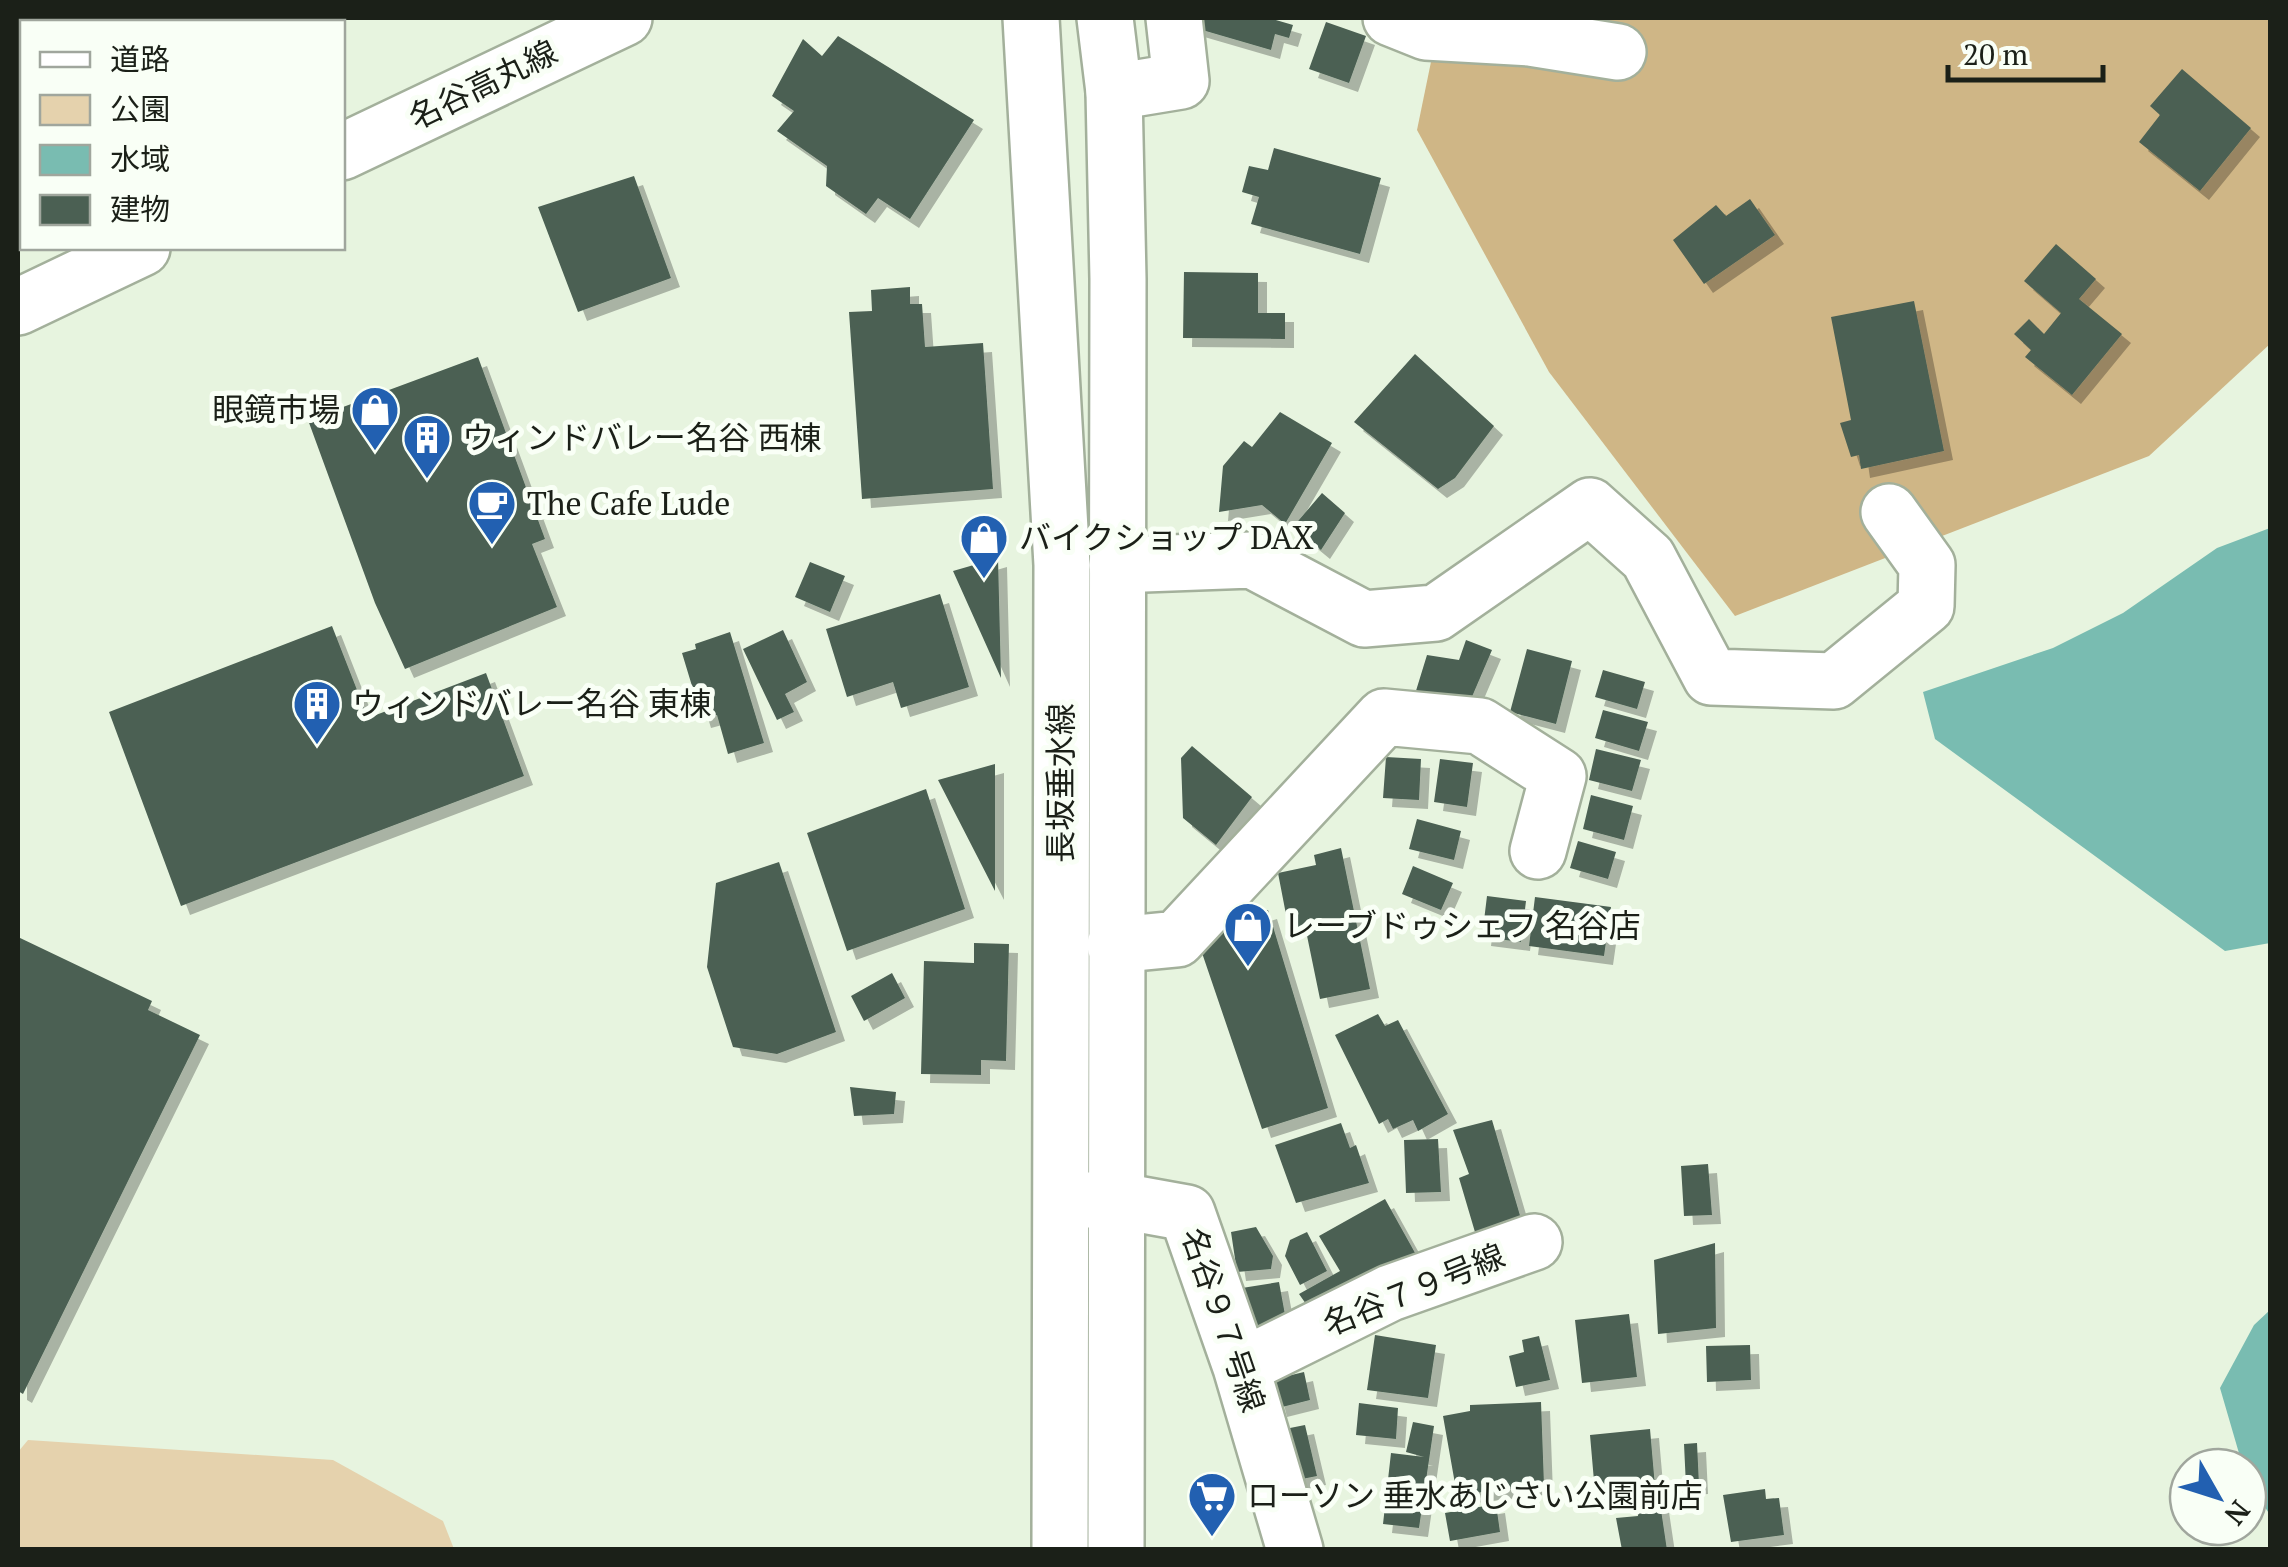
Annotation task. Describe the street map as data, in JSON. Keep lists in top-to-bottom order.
{
  "streets": {
    "main road": [
      "名谷高丸線",
      "長坂垂水線",
      "名谷７９号線",
      "名谷９７号線"
    ]
  },
  "crossings": [
    ["長坂垂水線", "名谷９７号線"],
    ["名谷７９号線", "名谷９７号線"]
  ],
  "places": {
    "shop": ["眼鏡市場", "バイクショップ DAX", "レーブドゥシェフ 名谷店"],
    "building": ["ウィンドバレー名谷 西棟", "ウィンドバレー名谷 東棟"],
    "cafe": ["The Cafe Lude"],
    "supermarket": ["ローソン 垂水あじさい公園前店"]
  },
  "legend": [
    "道路",
    "公園",
    "水域",
    "建物"
  ],
  "scale_bar": "20 m",
  "north": "bottom right"
}
